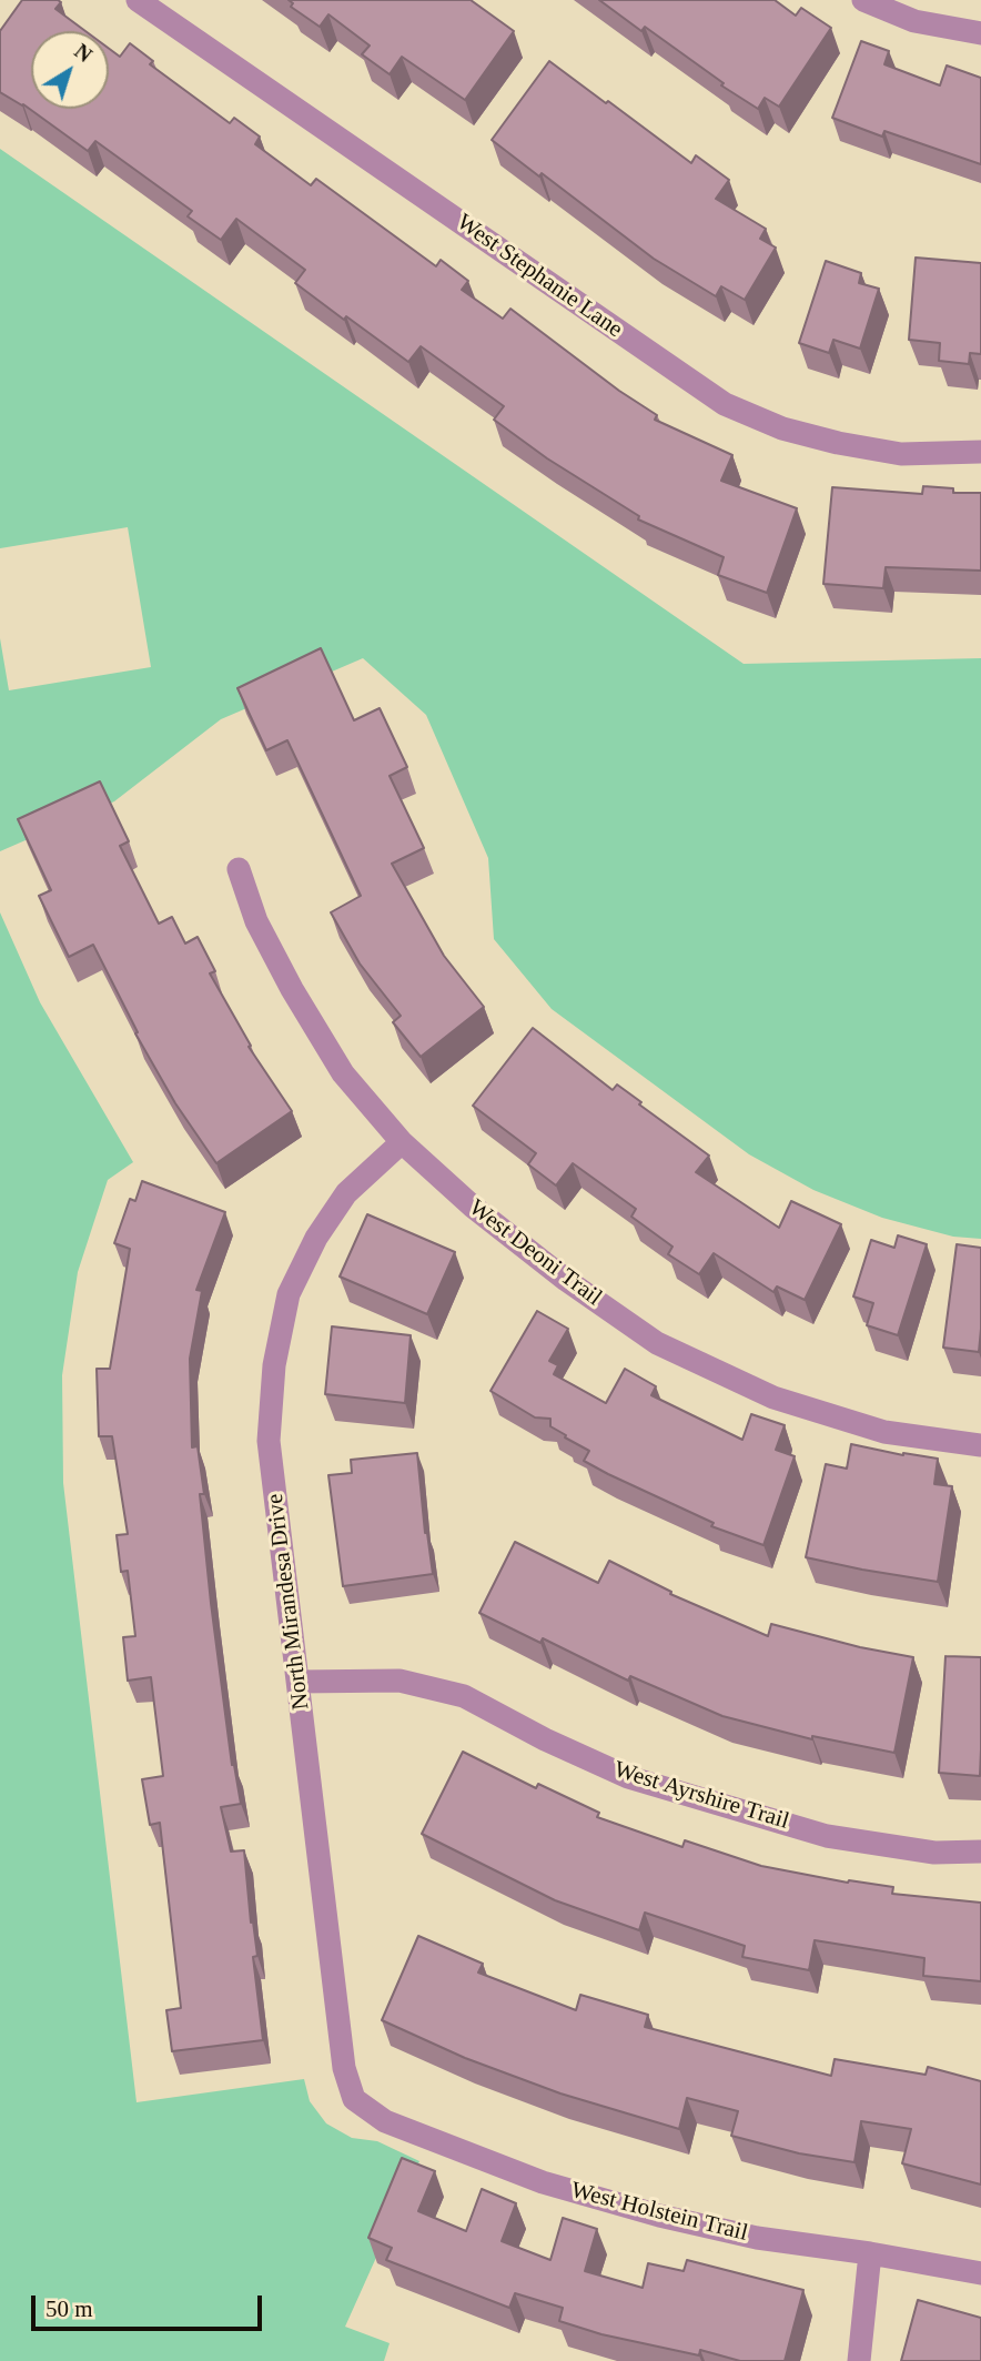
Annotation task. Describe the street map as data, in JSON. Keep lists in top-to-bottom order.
{
  "streets": {
    "street": [
      "West Stephanie Lane",
      "West Deoni Trail",
      "North Mirandesa Drive",
      "West Ayrshire Trail",
      "West Holstein Trail"
    ]
  },
  "crossings": [
    ["West Deoni Trail", "North Mirandesa Drive"],
    ["North Mirandesa Drive", "West Ayrshire Trail"],
    ["North Mirandesa Drive", "West Holstein Trail"]
  ],
  "scale_bar": "50 m",
  "north": "top right"
}
